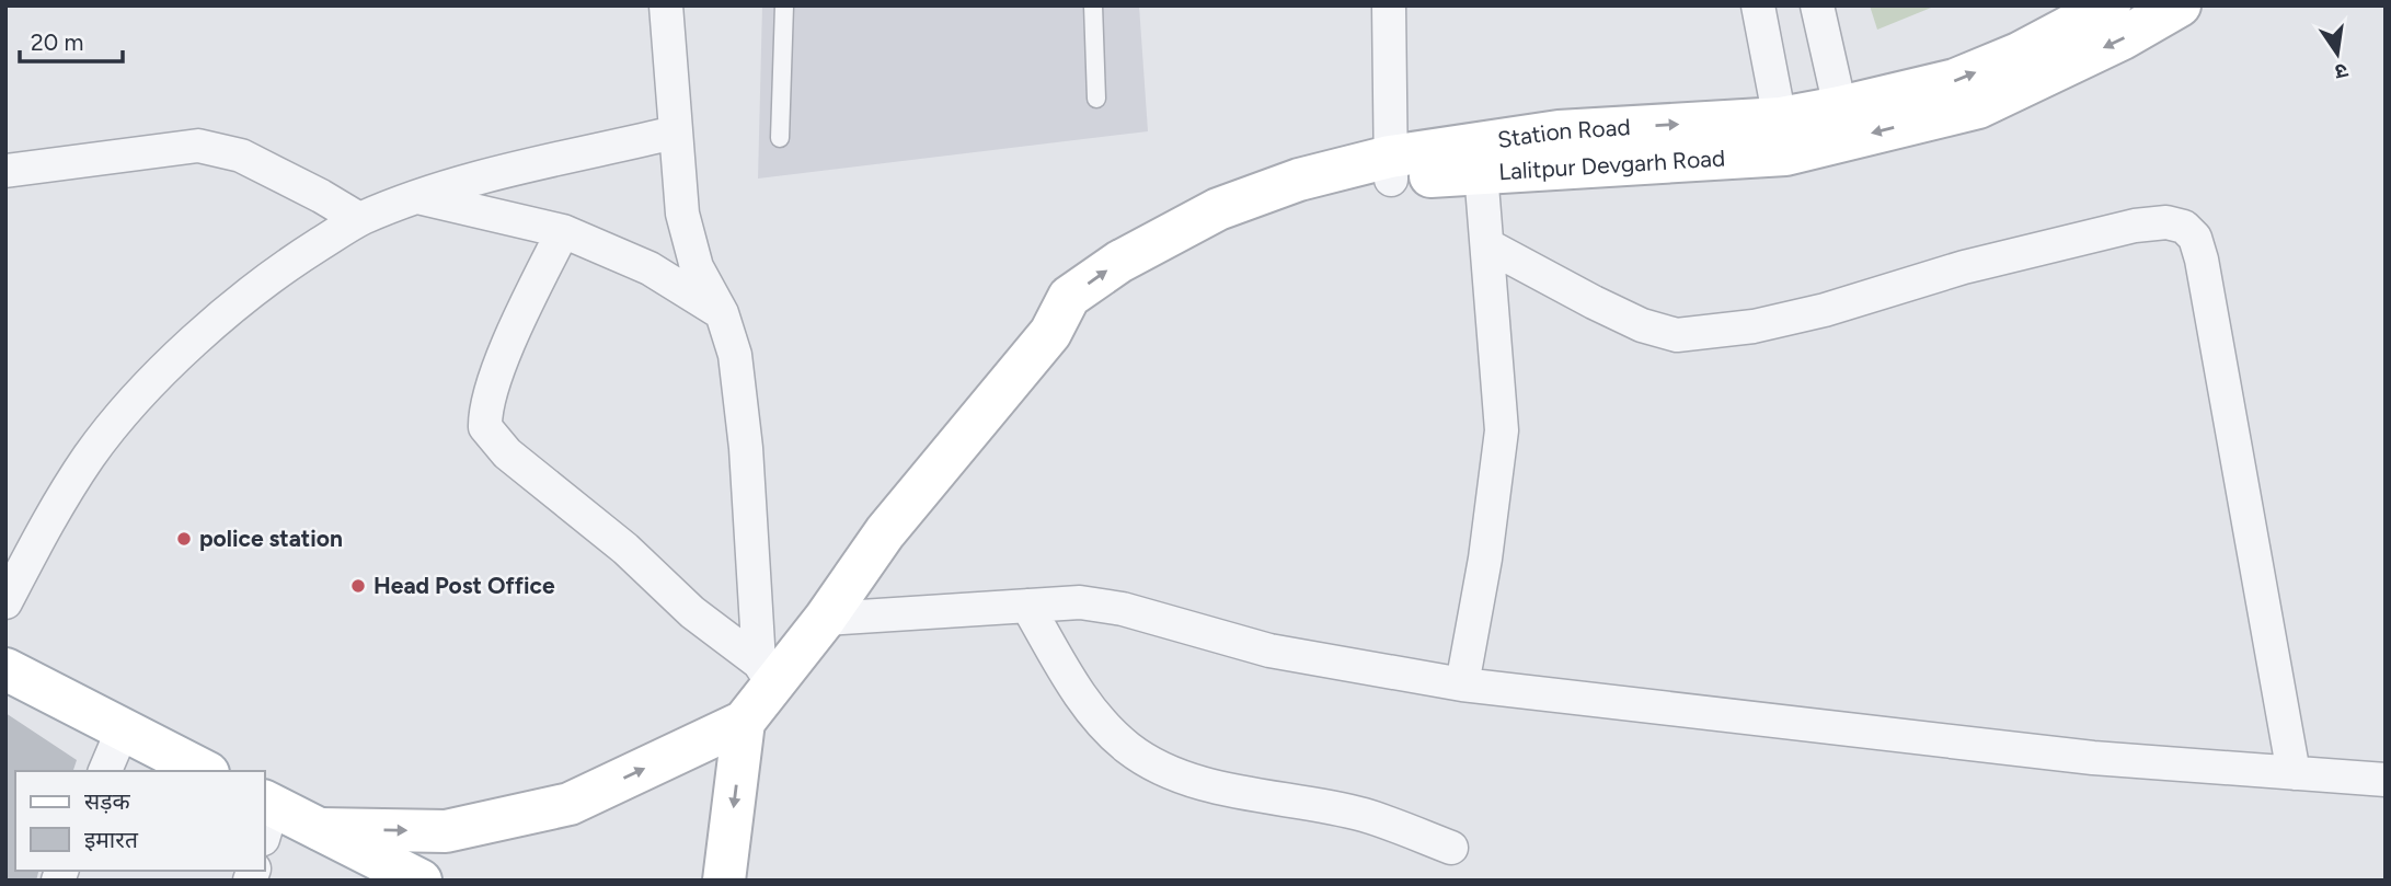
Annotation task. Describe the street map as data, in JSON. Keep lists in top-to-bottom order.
{
  "streets": {
    "main road": ["Station Road", "Lalitpur Devgarh Road"]
  },
  "crossings": [
    ["Station Road", "Lalitpur Devgarh Road"]
  ],
  "one_way": ["Station Road"],
  "places": ["police station", "Head Post Office"],
  "legend": ["सड़क", "इमारत"],
  "scale_bar": "20 m",
  "north": "bottom"
}
